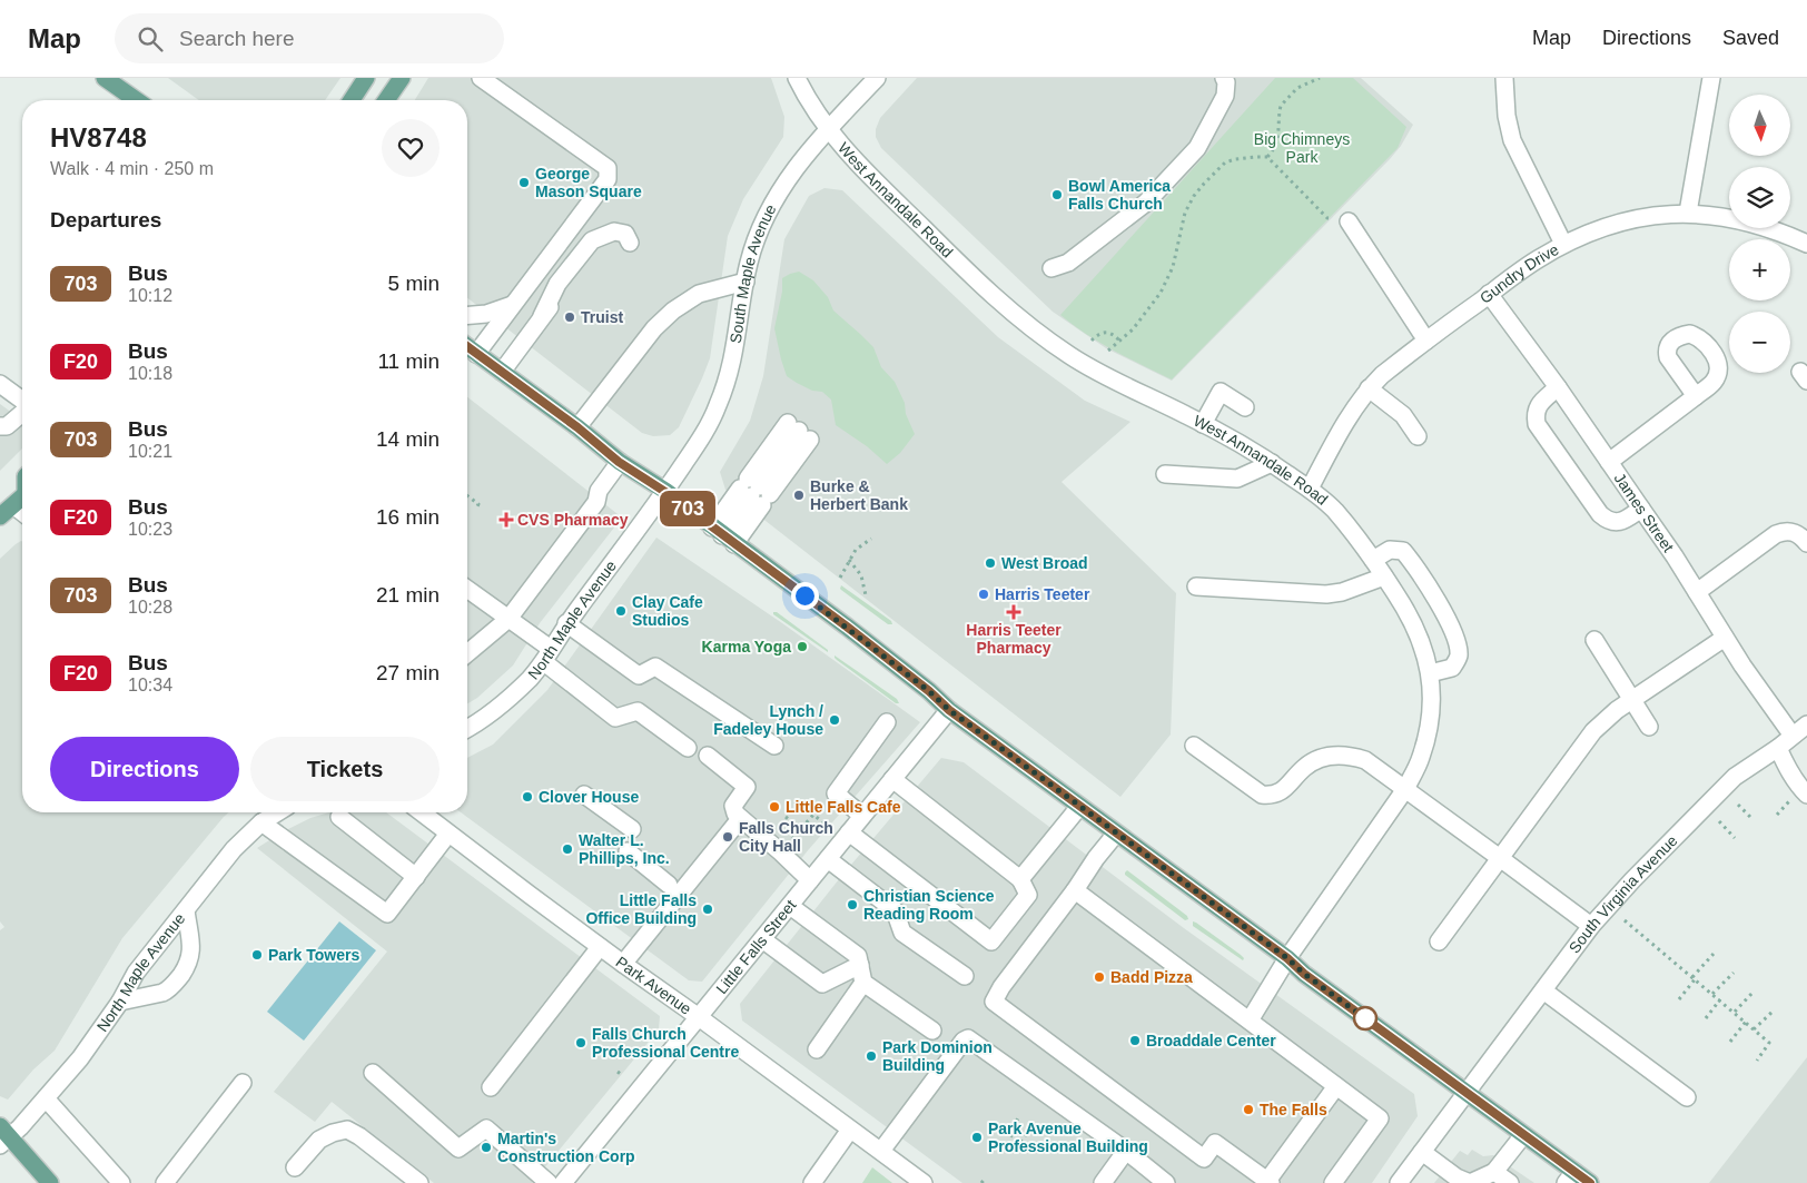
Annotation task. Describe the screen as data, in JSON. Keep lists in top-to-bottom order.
{
  "streets": {
    "street": [
      "West Annandale Road",
      "Gundry Drive",
      "South Maple Avenue",
      "James Street",
      "North Maple Avenue",
      "South Virginia Avenue",
      "Little Falls Street",
      "Park Avenue"
    ]
  },
  "crossings": [
    ["West Annandale Road", "Gundry Drive"],
    ["West Annandale Road", "South Maple Avenue"],
    ["Gundry Drive", "James Street"],
    ["South Maple Avenue", "North Maple Avenue"],
    ["James Street", "South Virginia Avenue"],
    ["Little Falls Street", "Park Avenue"]
  ],
  "parks": ["Big Chimneys Park"],
  "places": {
    "other": [
      "George Mason Square",
      "Bowl America Falls Church",
      "Truist",
      "Burke & Herbert Bank",
      "West Broad",
      "Harris Teeter",
      "Clay Cafe Studios",
      "Karma Yoga",
      "Lynch / Fadeley House",
      "Clover House",
      "Little Falls Cafe",
      "Falls Church City Hall",
      "Walter L. Phillips, Inc.",
      "Christian Science Reading Room",
      "Little Falls Office Building",
      "Park Towers",
      "Badd Pizza",
      "Broaddale Center",
      "Falls Church Professional Centre",
      "Park Dominion Building",
      "The Falls",
      "Park Avenue Professional Building",
      "Martin's Construction Corp"
    ],
    "health": ["CVS Pharmacy", "Harris Teeter Pharmacy"]
  },
  "lines": ["bus line 703"],
  "north": "bottom",
  "page": {
    "header": "Map",
    "search": "Search here",
    "nav": ["Map", "Directions", "Saved"],
    "on_map": "703",
    "map_buttons": ["+", "−"],
    "heading": [
      ["HV8748", "Walk · 4 min · 250 m"],
      "Departures"
    ],
    "list": [
      {
        "mark": "703",
        "name": "Bus",
        "note": "10:12",
        "value": "5 min"
      },
      {
        "mark": "F20",
        "name": "Bus",
        "note": "10:18",
        "value": "11 min"
      },
      {
        "mark": "703",
        "name": "Bus",
        "note": "10:21",
        "value": "14 min"
      },
      {
        "mark": "F20",
        "name": "Bus",
        "note": "10:23",
        "value": "16 min"
      },
      {
        "mark": "703",
        "name": "Bus",
        "note": "10:28",
        "value": "21 min"
      },
      {
        "mark": "F20",
        "name": "Bus",
        "note": "10:34",
        "value": "27 min"
      }
    ],
    "buttons": ["Directions", "Tickets"]
  }
}
